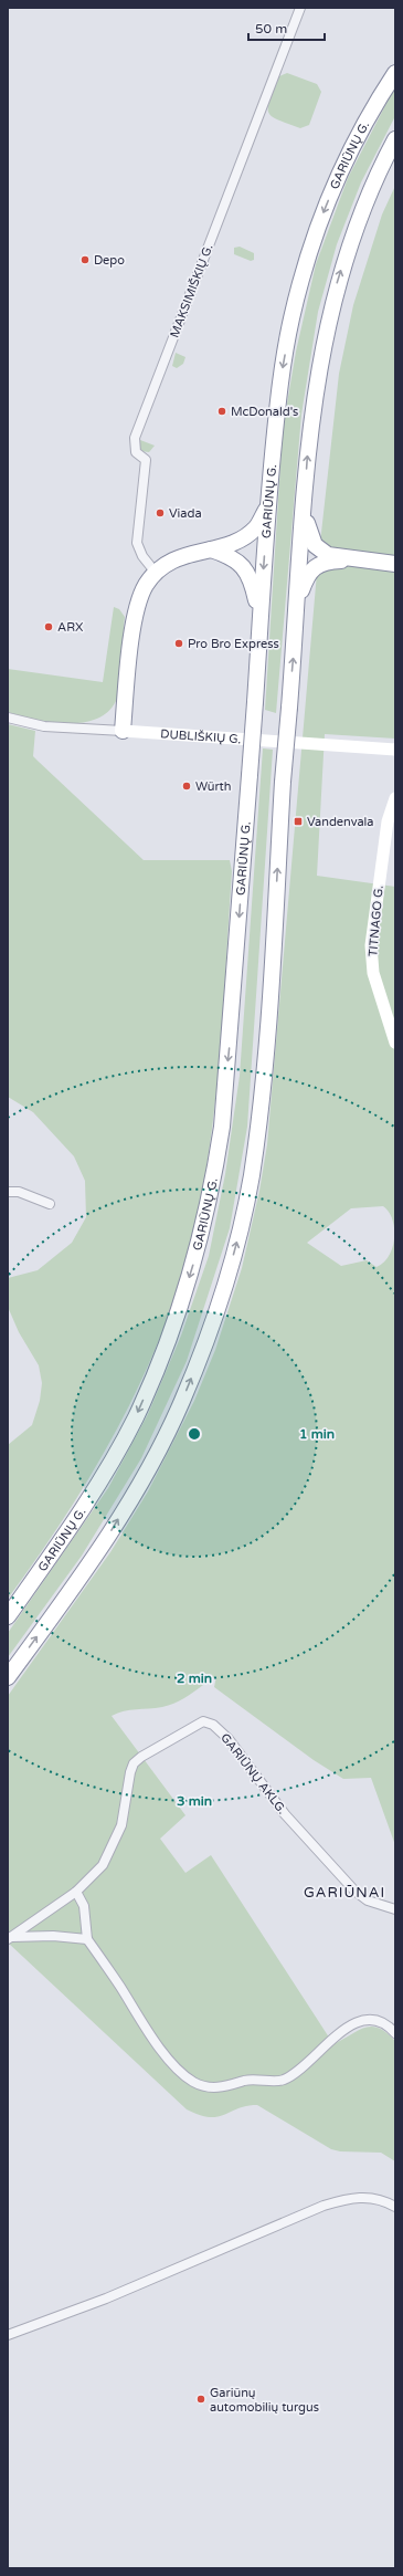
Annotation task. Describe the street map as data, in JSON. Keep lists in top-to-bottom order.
{
  "streets": {
    "highway": ["GARIŪNŲ G."],
    "street": [
      "MAKSIMIŠKIŲ G.",
      "DUBLIŠKIŲ G.",
      "TITNAGO G.",
      "GARIŪNŲ AKLG."
    ]
  },
  "districts": ["GARIŪNAI"],
  "places": {
    "other": [
      "Depo",
      "McDonald's",
      "Viada",
      "ARX",
      "Pro Bro Express",
      "Würth",
      "Gariūnų automobilių turgus"
    ],
    "transit": ["Vandenvala"]
  },
  "scale_bar": "50 m",
  "rings": ["1 min", "2 min", "3 min"]
}
